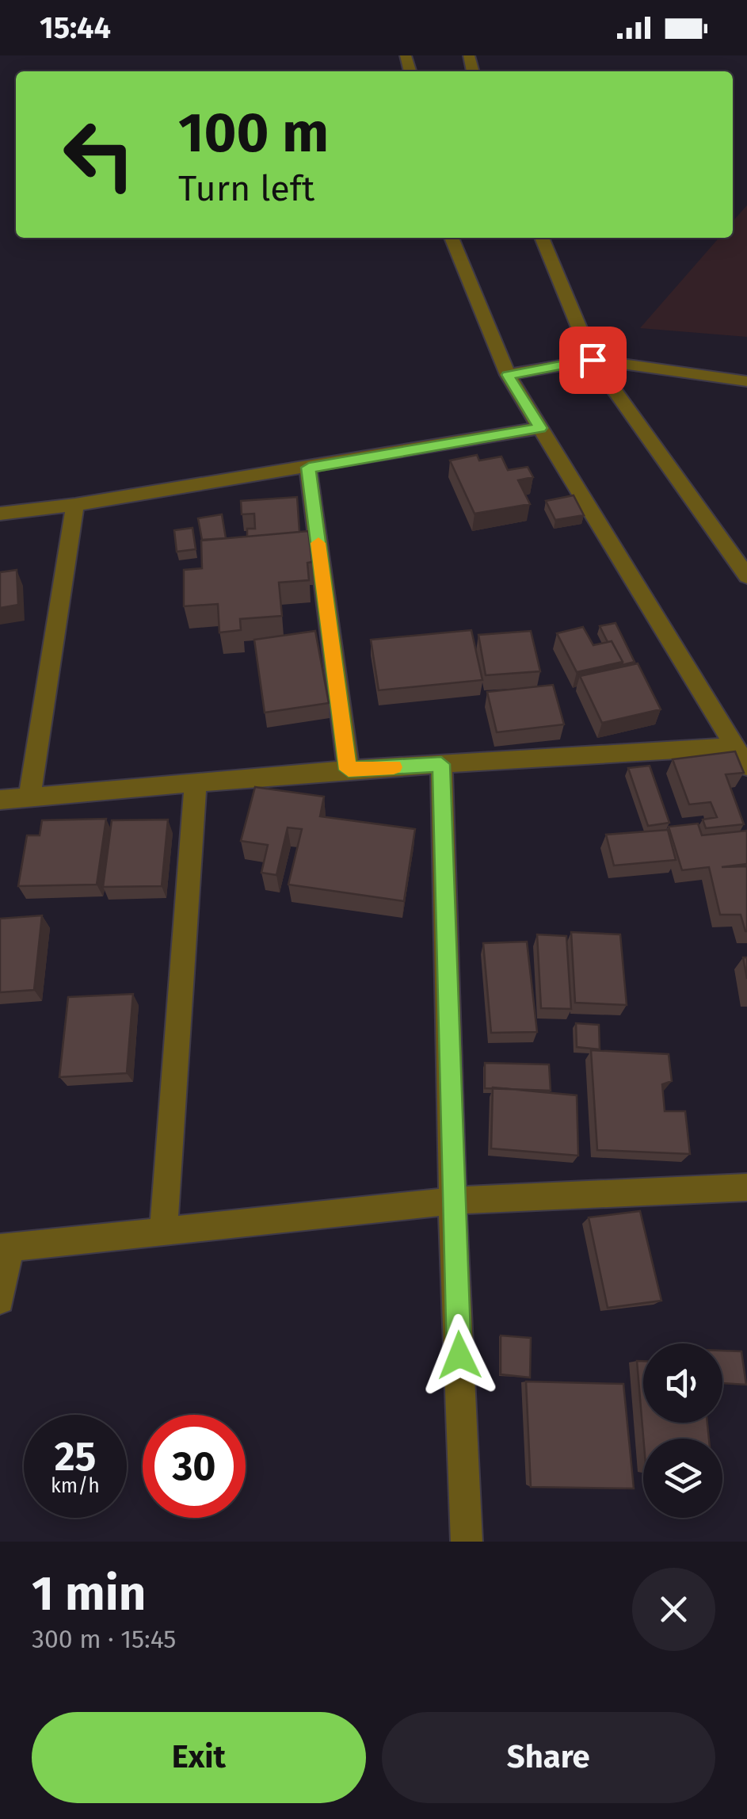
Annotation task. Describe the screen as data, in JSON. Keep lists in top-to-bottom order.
{
  "page": {
    "status": "15:44",
    "turn": ["100 m", "Turn left"],
    "speed": "25 km/h",
    "limit": "30",
    "heading": ["1 min", "300 m · 15:45"],
    "buttons": ["Exit", "Share"]
  }
}
